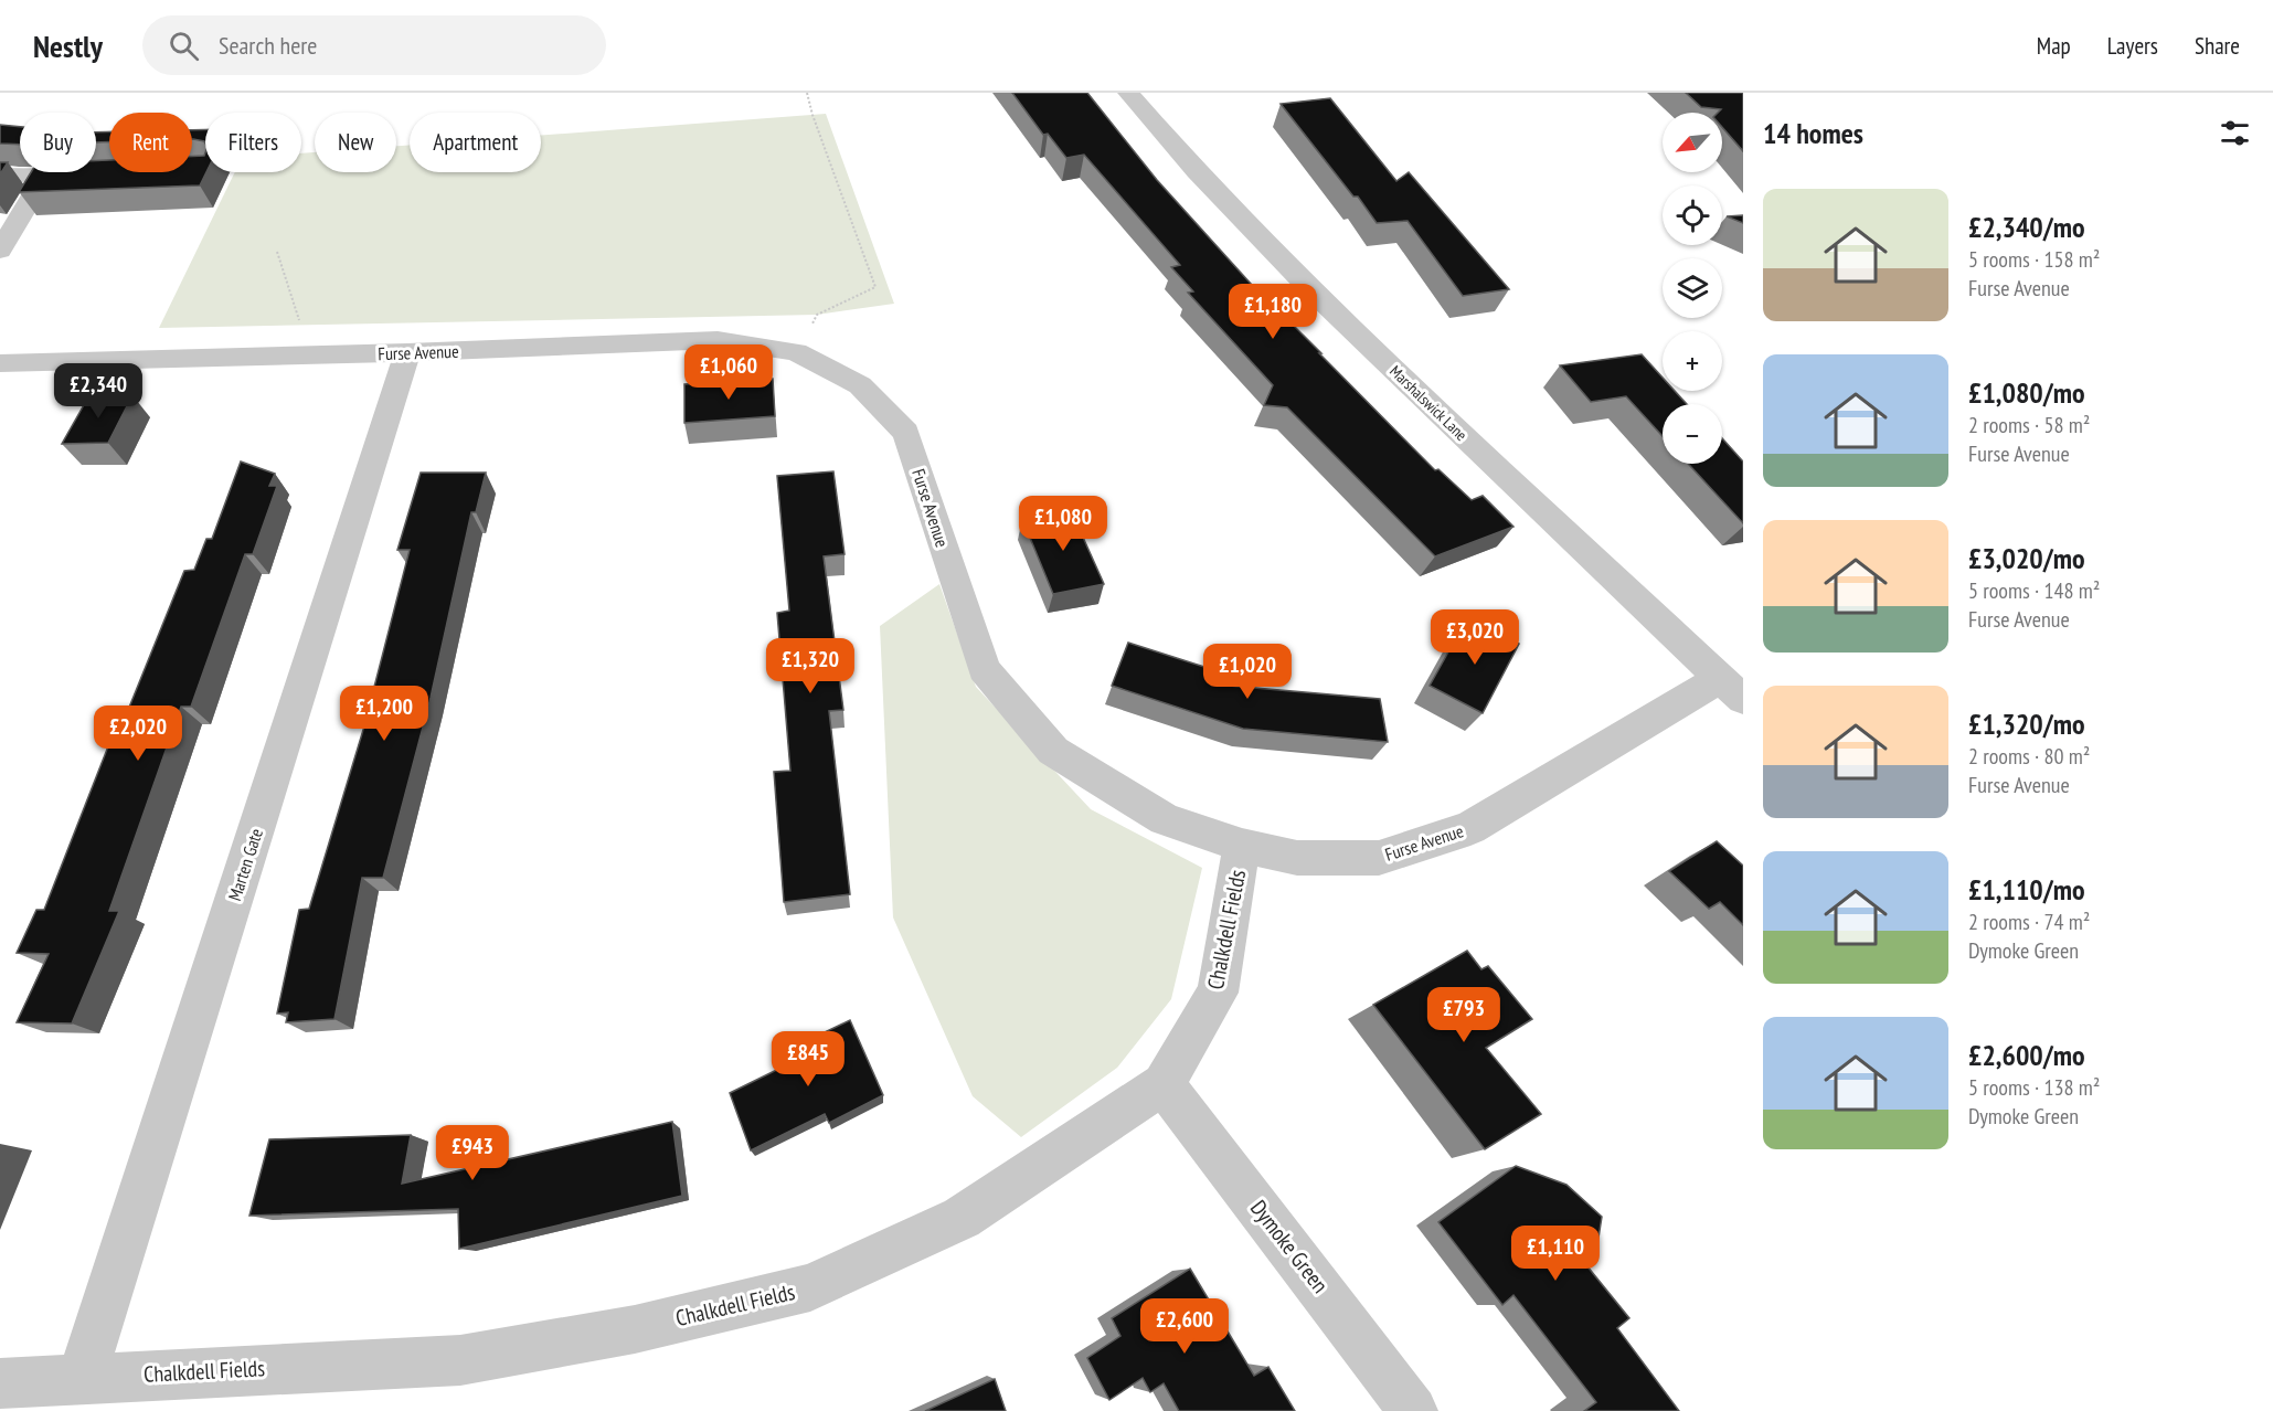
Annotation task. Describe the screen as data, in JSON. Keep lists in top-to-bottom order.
{
  "streets": {
    "street": [
      "Furse Avenue",
      "Marshalswick Lane",
      "Marten Gate",
      "Chalkdell Fields",
      "Dymoke Green"
    ]
  },
  "crossings": [
    ["Furse Avenue", "Marshalswick Lane"],
    ["Furse Avenue", "Marten Gate"],
    ["Furse Avenue", "Chalkdell Fields"],
    ["Marten Gate", "Chalkdell Fields"],
    ["Chalkdell Fields", "Dymoke Green"]
  ],
  "north": "bottom left",
  "page": {
    "header": "Nestly",
    "search": "Search here",
    "nav": ["Map", "Layers", "Share"],
    "heading": "14 homes",
    "map_buttons": ["+", "−"],
    "chip": [
      "Buy",
      "Rent",
      "Filters",
      "New",
      "Apartment"
    ],
    "list": [
      {
        "name": "£2,340/mo",
        "note": "5 rooms · 158 m² · Furse Avenue"
      },
      {
        "name": "£1,080/mo",
        "note": "2 rooms · 58 m² · Furse Avenue"
      },
      {
        "name": "£3,020/mo",
        "note": "5 rooms · 148 m² · Furse Avenue"
      },
      {
        "name": "£1,320/mo",
        "note": "2 rooms · 80 m² · Furse Avenue"
      },
      {
        "name": "£1,110/mo",
        "note": "2 rooms · 74 m² · Dymoke Green"
      },
      {
        "name": "£2,600/mo",
        "note": "5 rooms · 138 m² · Dymoke Green"
      }
    ],
    "price": [
      "£1,180",
      "£1,060",
      "£2,340",
      "£1,080",
      "£3,020",
      "£1,320",
      "£1,020",
      "£1,200",
      "£2,020",
      "£793",
      "£845",
      "£943",
      "£1,110",
      "£2,600"
    ]
  }
}
